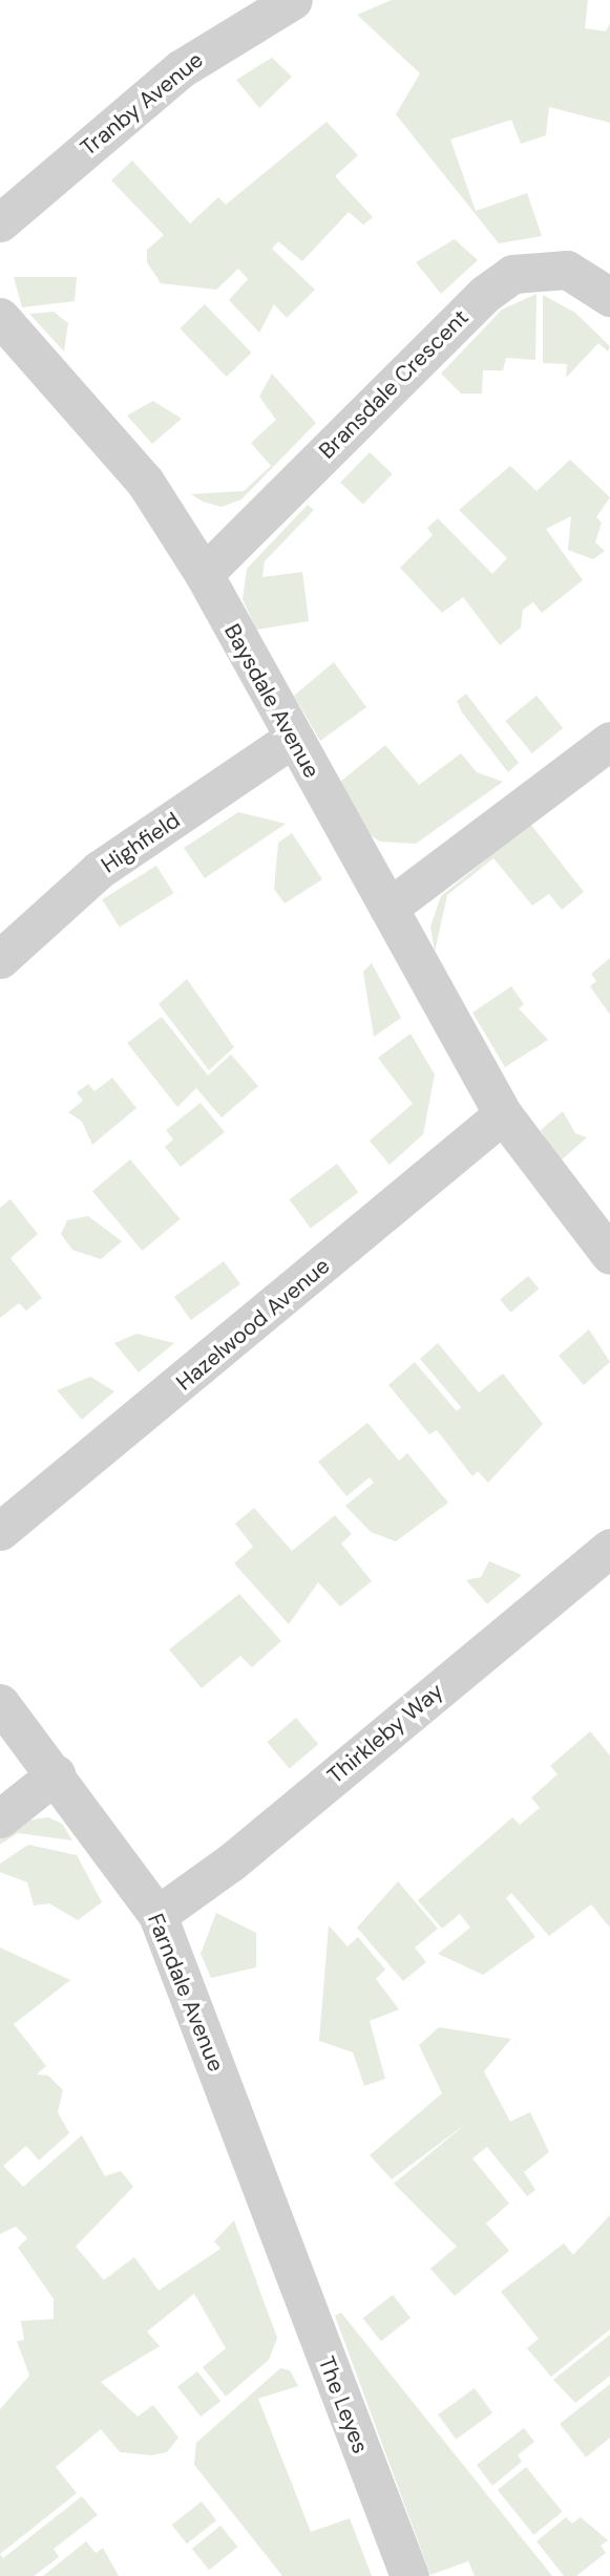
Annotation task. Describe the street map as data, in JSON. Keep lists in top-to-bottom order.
{
  "streets": {
    "street": [
      "Tranby Avenue",
      "Bransdale Crescent",
      "Baysdale Avenue",
      "Highfield",
      "Hazelwood Avenue",
      "Thirkleby Way",
      "Farndale Avenue",
      "The Leyes"
    ]
  },
  "crossings": [
    ["Bransdale Crescent", "Baysdale Avenue"],
    ["Baysdale Avenue", "Highfield"],
    ["Baysdale Avenue", "Hazelwood Avenue"],
    ["Thirkleby Way", "Farndale Avenue"],
    ["Farndale Avenue", "The Leyes"]
  ]
}
